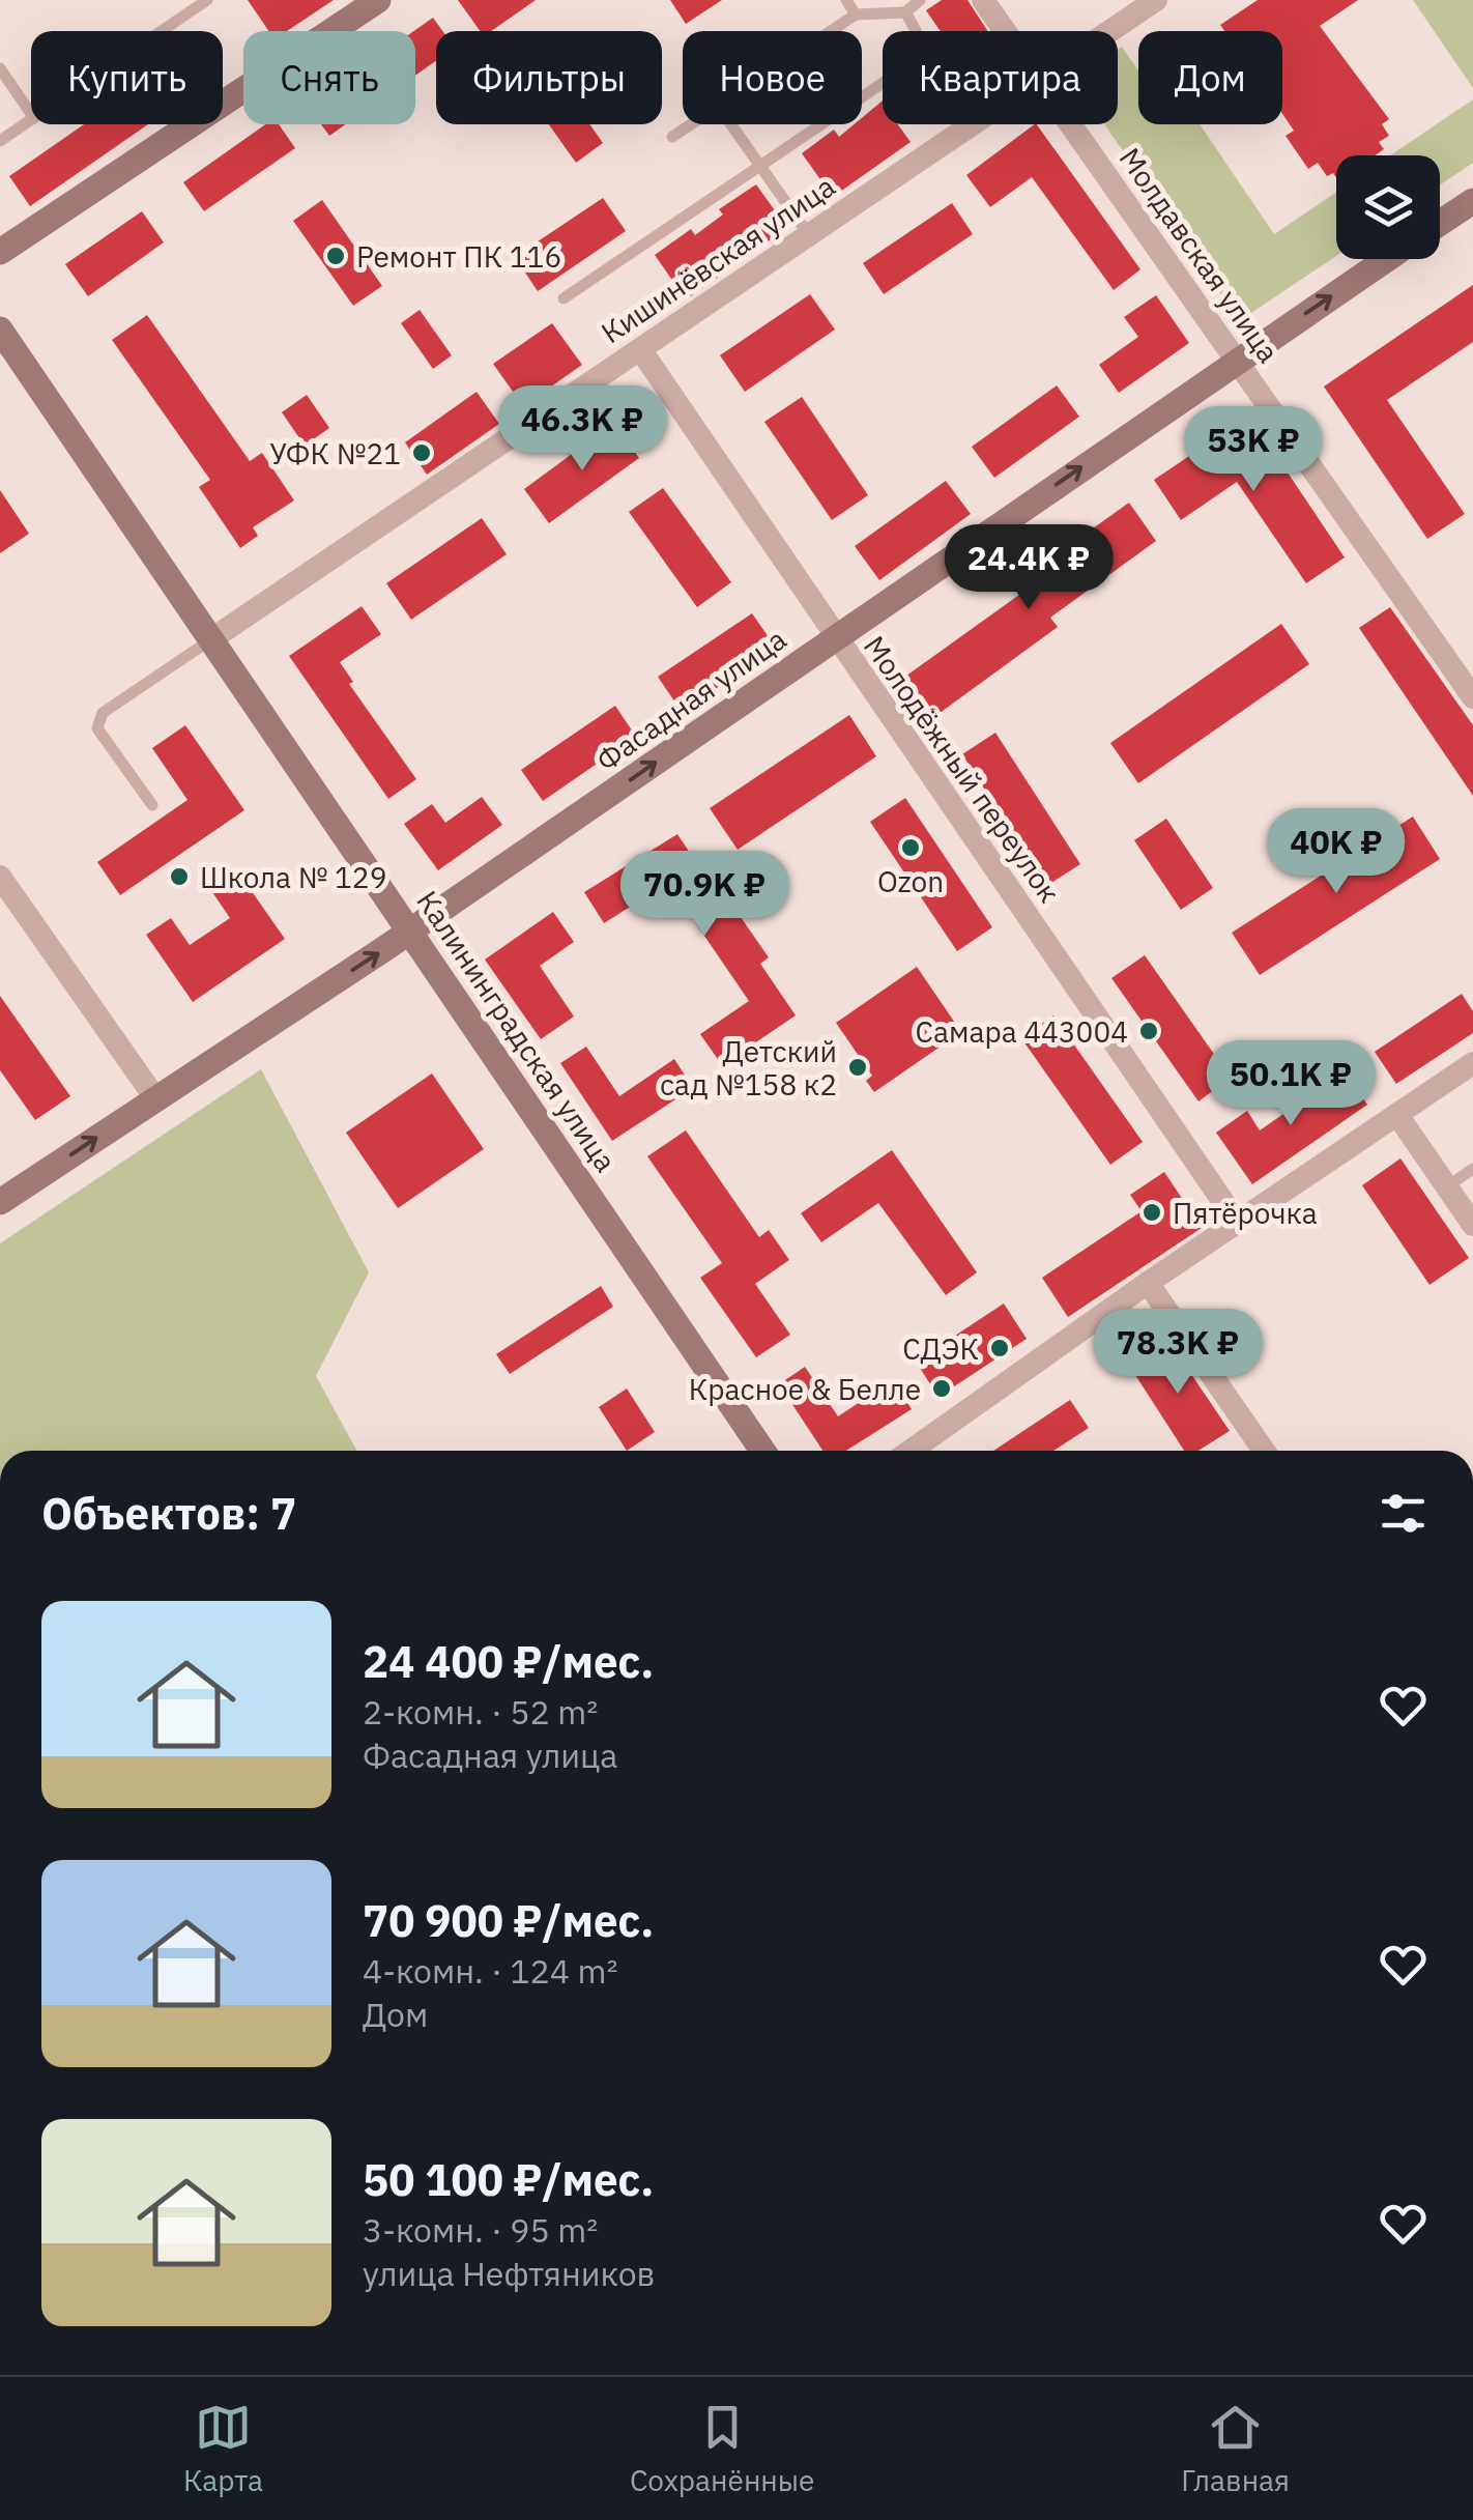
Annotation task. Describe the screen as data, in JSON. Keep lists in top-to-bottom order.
{
  "streets": {
    "street": [
      "Молдавская улица",
      "Кишинёвская улица",
      "Фасадная улица",
      "Молодёжный переулок",
      "Калининградская улица"
    ]
  },
  "crossings": [
    ["Молдавская улица", "Фасадная улица"],
    ["Кишинёвская улица", "Молодёжный переулок"],
    ["Кишинёвская улица", "Калининградская улица"],
    ["Фасадная улица", "Молодёжный переулок"],
    ["Фасадная улица", "Калининградская улица"]
  ],
  "one_way": ["Фасадная улица"],
  "places": [
    "Ремонт ПК 116",
    "УФК №21",
    "Ozon",
    "Школа № 129",
    "Самара 443004",
    "Детский сад №158 к2",
    "Пятёрочка",
    "СДЭК",
    "Красное & Белле"
  ],
  "page": {
    "chip": [
      "Купить",
      "Снять",
      "Фильтры",
      "Новое",
      "Квартира",
      "Дом"
    ],
    "price": [
      "46.3K ₽",
      "53K ₽",
      "24.4K ₽",
      "40K ₽",
      "70.9K ₽",
      "50.1K ₽",
      "78.3K ₽"
    ],
    "heading": "Объектов: 7",
    "list": [
      {
        "name": "24 400 ₽/мес.",
        "note": "2-комн. · 52 m² · Фасадная улица"
      },
      {
        "name": "70 900 ₽/мес.",
        "note": "4-комн. · 124 m² · Дом"
      },
      {
        "name": "50 100 ₽/мес.",
        "note": "3-комн. · 95 m² · улица Нефтяников"
      }
    ],
    "tabs": ["Карта", "Сохранённые", "Главная"]
  }
}
